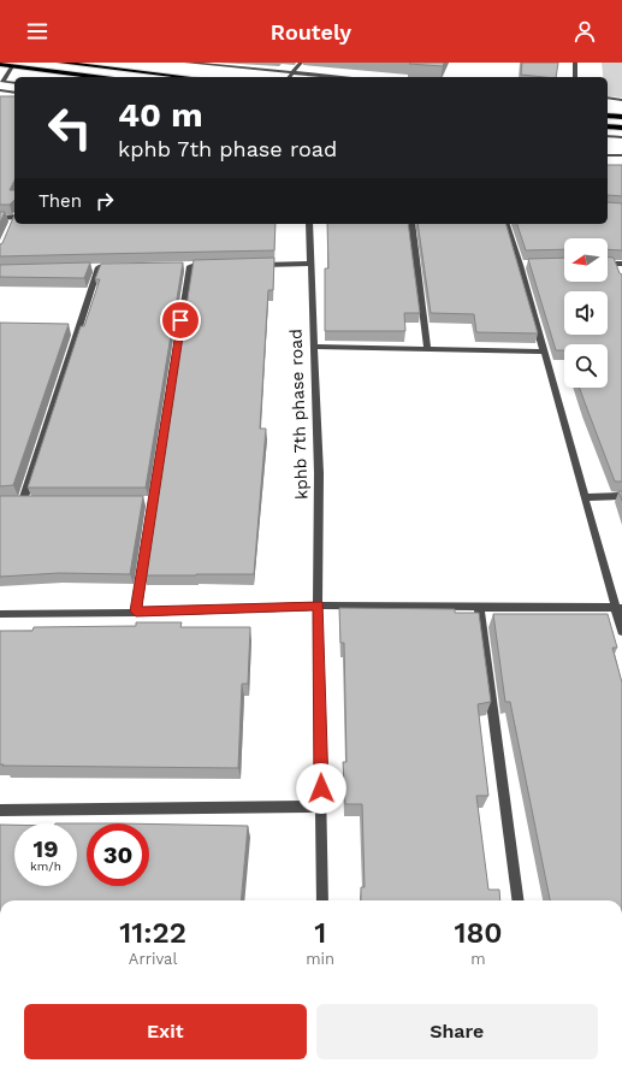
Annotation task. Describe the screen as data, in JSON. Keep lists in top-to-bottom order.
{
  "streets": {
    "street": ["kphb 7th phase road"]
  },
  "north": "left",
  "page": {
    "header": "Routely",
    "turn": ["40 m", "kphb 7th phase road"],
    "then": "Then",
    "speed": "19 km/h",
    "limit": "30",
    "eta": [
      "11:22",
      "Arrival",
      "1",
      "min",
      "180",
      "m"
    ],
    "buttons": ["Exit", "Share"]
  }
}
